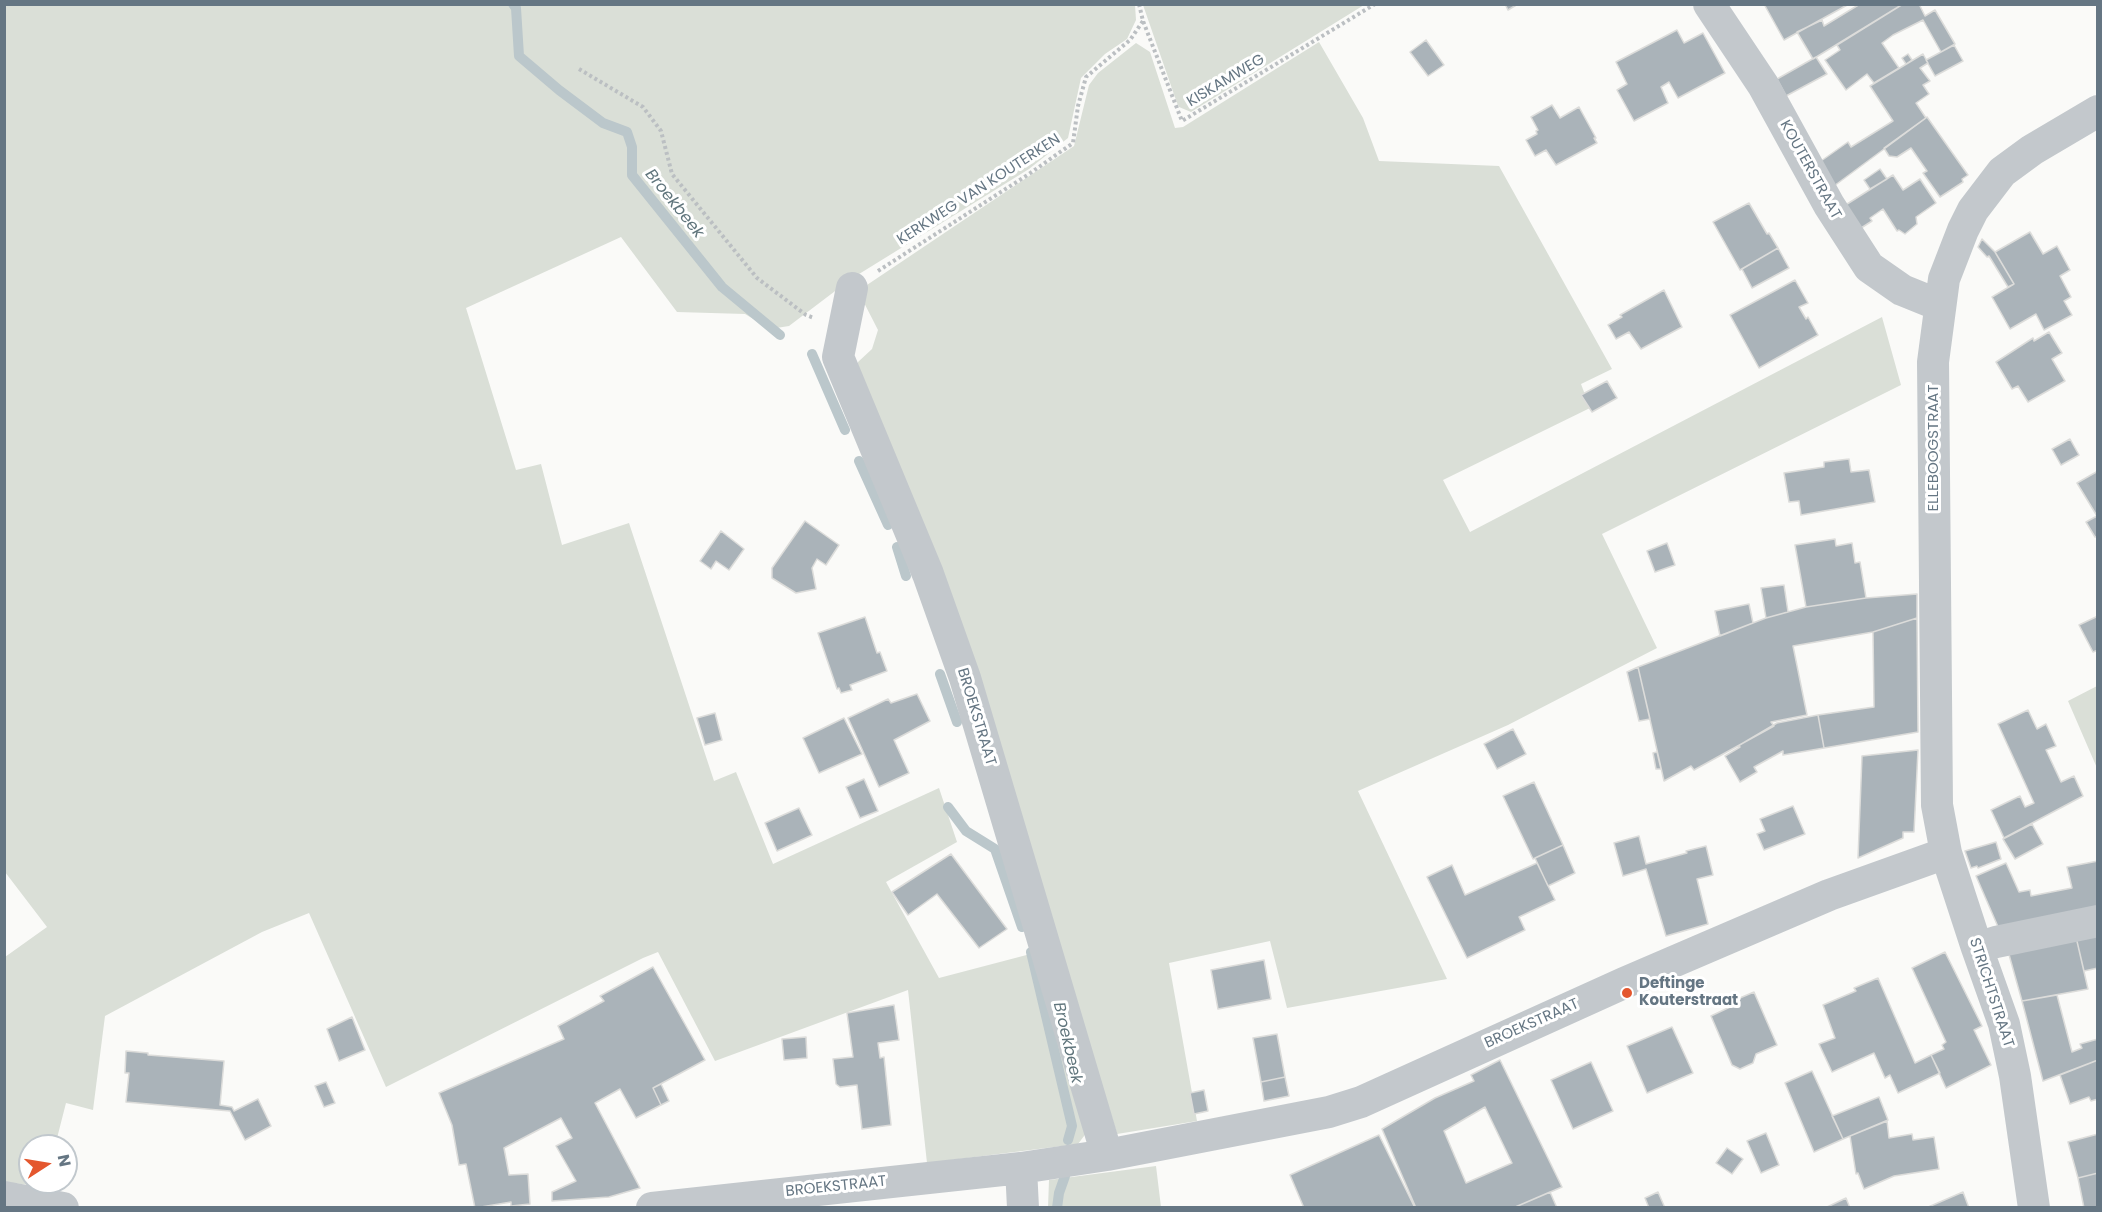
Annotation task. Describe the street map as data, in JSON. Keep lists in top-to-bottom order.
{
  "streets": {
    "street": [
      "KOUTERSTRAAT",
      "ELLEBOOGSTRAAT",
      "BROEKSTRAAT",
      "STRICHTSTRAAT"
    ],
    "path": ["KISKAMWEG", "KERKWEG VAN KOUTERKEN"]
  },
  "crossings": [
    ["KISKAMWEG", "KERKWEG VAN KOUTERKEN"],
    ["KOUTERSTRAAT", "ELLEBOOGSTRAAT"],
    ["KERKWEG VAN KOUTERKEN", "BROEKSTRAAT"],
    ["ELLEBOOGSTRAAT", "BROEKSTRAAT"],
    ["ELLEBOOGSTRAAT", "STRICHTSTRAAT"],
    ["BROEKSTRAAT", "STRICHTSTRAAT"]
  ],
  "water": ["Broekbeek"],
  "places": ["Deftinge Kouterstraat"],
  "north": "right"
}
